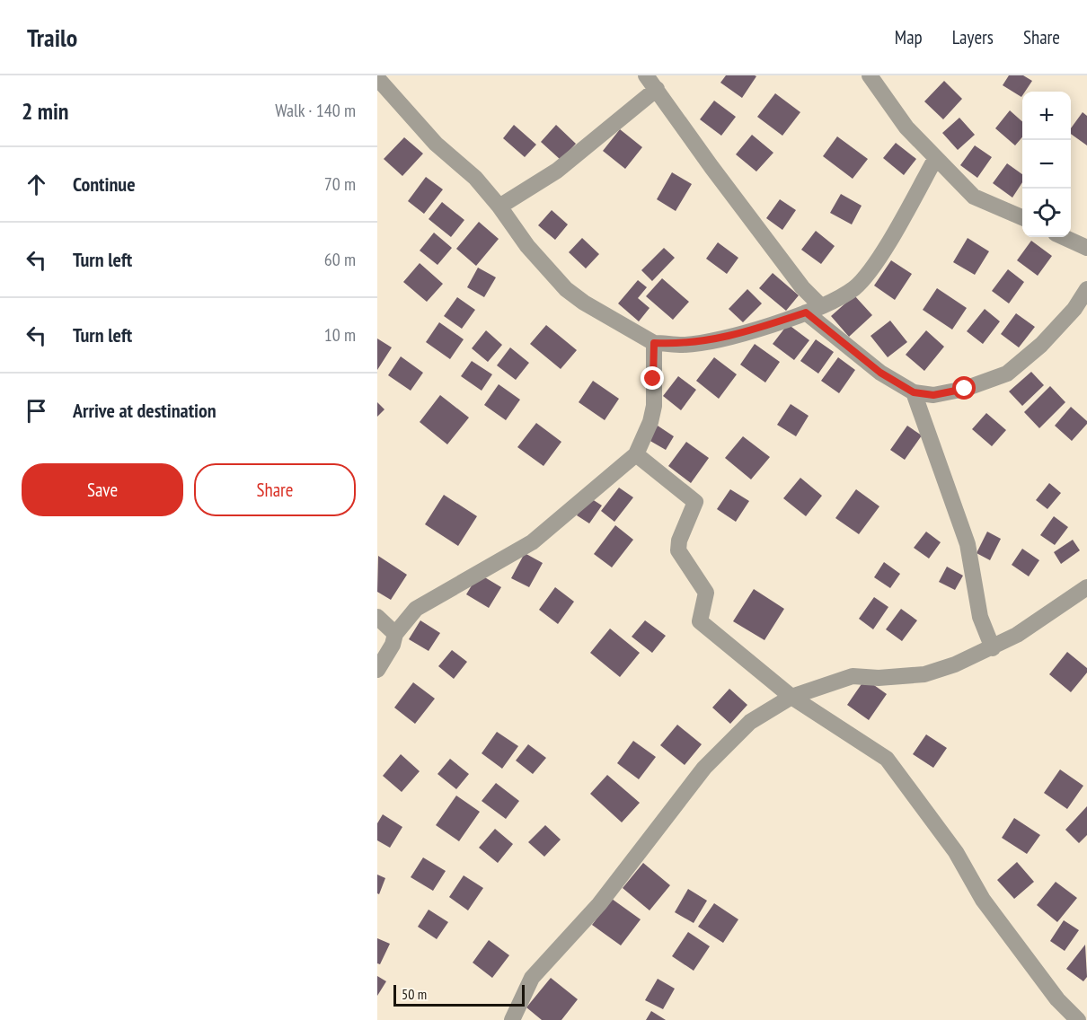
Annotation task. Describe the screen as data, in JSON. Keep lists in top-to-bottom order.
{
  "scale_bar": "50 m",
  "page": {
    "header": "Trailo",
    "nav": ["Map", "Layers", "Share"],
    "heading": ["2 min", "Walk · 140 m"],
    "map_buttons": ["+", "−"],
    "list": [
      ["Continue", "70 m"],
      ["Turn left", "60 m"],
      ["Turn left", "10 m"],
      "Arrive at destination"
    ],
    "buttons": ["Save", "Share"],
    "scale": "50 m"
  }
}
